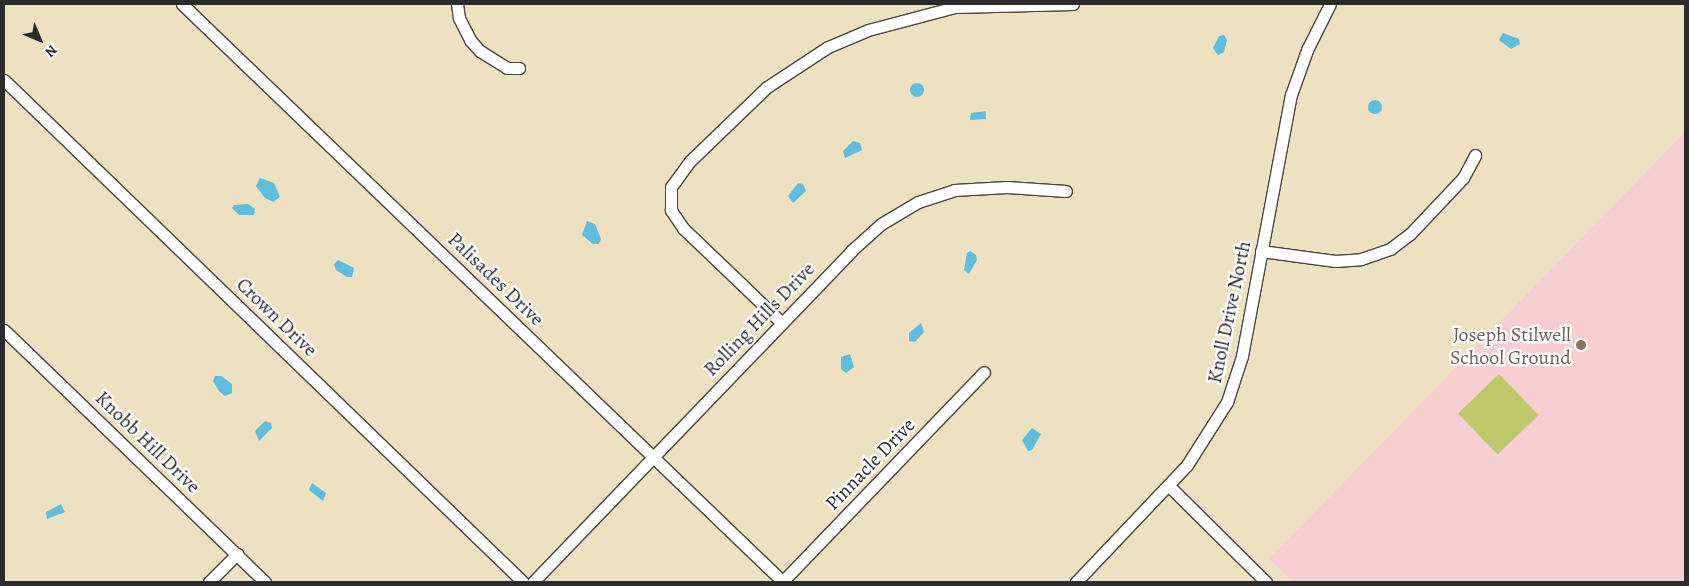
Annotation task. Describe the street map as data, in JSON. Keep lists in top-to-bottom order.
{
  "streets": {
    "street": [
      "Palisades Drive",
      "Knoll Drive North",
      "Crown Drive",
      "Rolling Hills Drive",
      "Knobb Hill Drive",
      "Pinnacle Drive"
    ]
  },
  "crossings": [
    ["Palisades Drive", "Rolling Hills Drive"],
    ["Palisades Drive", "Pinnacle Drive"]
  ],
  "places": ["Joseph Stilwell School Ground"],
  "north": "bottom right"
}
